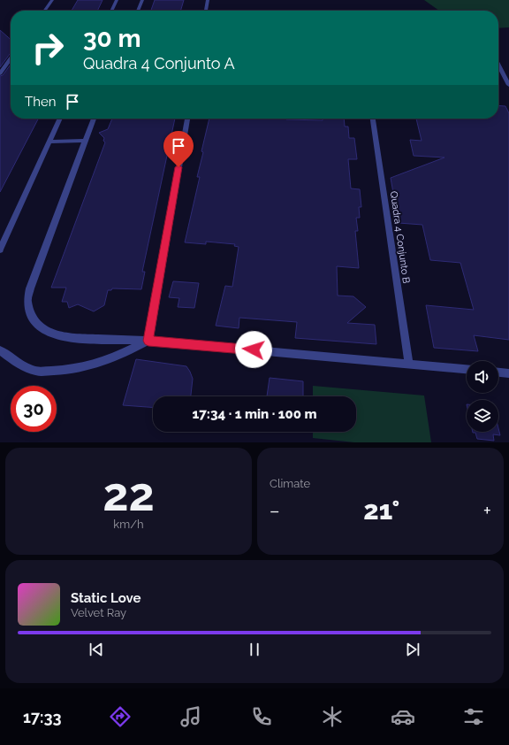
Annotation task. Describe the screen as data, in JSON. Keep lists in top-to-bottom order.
{
  "streets": {
    "street": ["Quadra 4 Conjunto B"]
  },
  "page": {
    "turn": ["30 m", "Quadra 4 Conjunto A"],
    "then": "Then",
    "limit": "30",
    "trip": "17:34 · 1 min · 100 m",
    "tile": [
      ["22", "km/h"],
      "Climate"
    ],
    "heat": ["−", "21°", "+"],
    "song": ["Static Love", "Velvet Ray"],
    "tabs": "17:33"
  }
}
